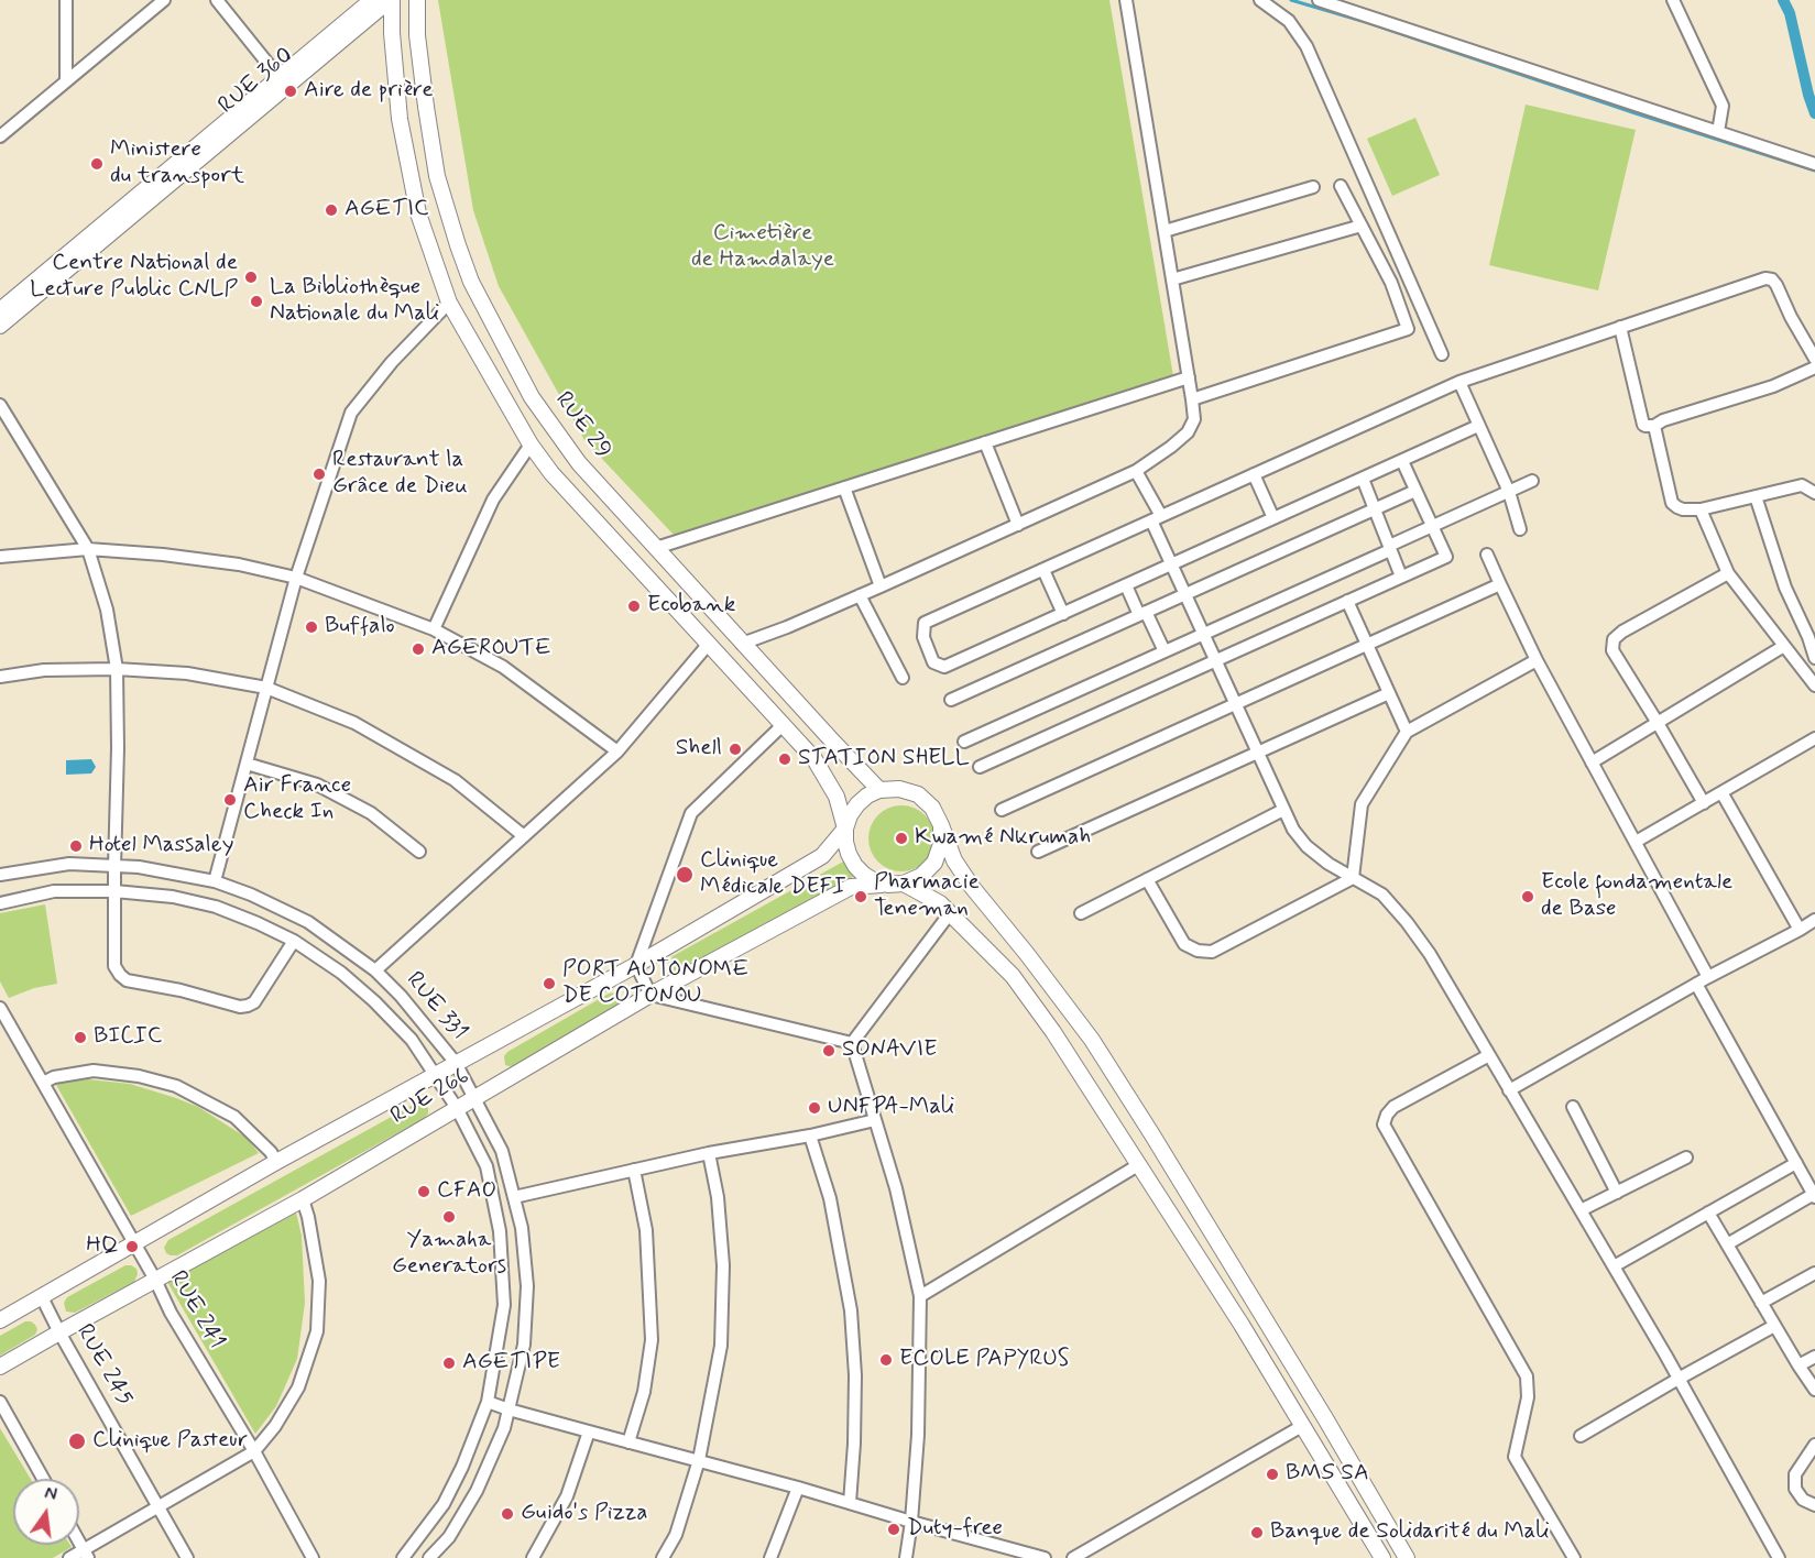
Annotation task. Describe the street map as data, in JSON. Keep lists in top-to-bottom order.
{
  "streets": {
    "main road": ["RUE 360", "RUE 29", "RUE 266"],
    "street": ["RUE 331", "RUE 241", "RUE 245"]
  },
  "crossings": [
    ["RUE 29", "RUE 266"],
    ["RUE 331", "RUE 266"],
    ["RUE 266", "RUE 241"],
    ["RUE 266", "RUE 245"]
  ],
  "parks": ["Cimetière de Hamdalaye"],
  "places": [
    "Aire de prière",
    "Ministere du transport",
    "AGETIC",
    "Centre National de Lecture Public CNLP",
    "La Bibliothèque Nationale du Mali",
    "Restaurant la Grâce de Dieu",
    "Ecobank",
    "Buffalo",
    "AGEROUTE",
    "Shell",
    "STATION SHELL",
    "Air France Check In",
    "Kwamé Nkrumah",
    "Hotel Massaley",
    "Clinique Médicale DEFI",
    "Pharmacie Teneman",
    "Ecole fondamentale de Base",
    "PORT AUTONOME DE COTONOU",
    "BICIC",
    "SONAVIE",
    "UNFPA-Mali",
    "CFAO",
    "Yamaha Generators",
    "HQ",
    "ECOLE PAPYRUS",
    "AGETIPE",
    "Clinique Pasteur",
    "BMS SA",
    "Guido's Pizza",
    "Duty-free",
    "Banque de Solidarité du Mali"
  ],
  "north": "top"
}
